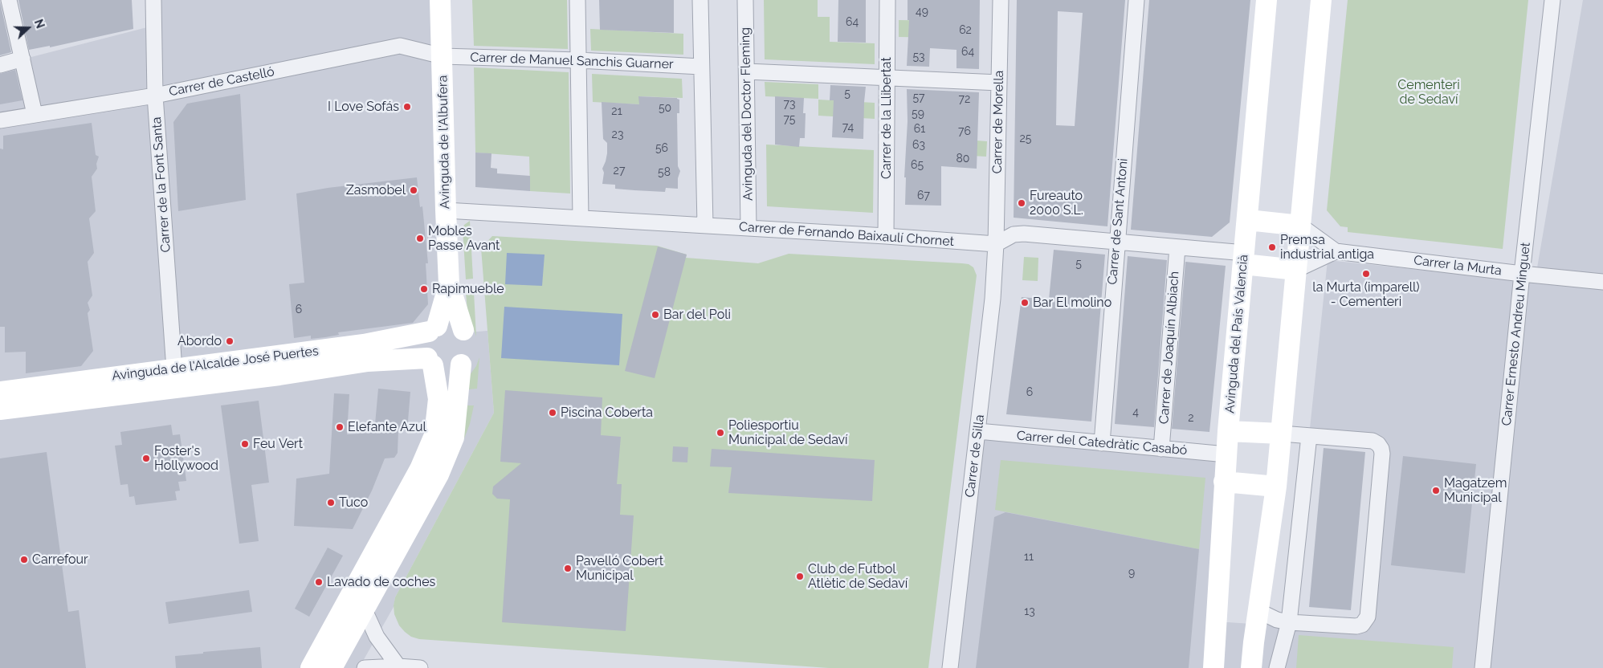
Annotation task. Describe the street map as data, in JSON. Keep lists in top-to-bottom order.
{
  "streets": {
    "street": [
      "Carrer de Manuel Sanchis Guarner",
      "Carrer de Castelló",
      "Avinguda del Doctor Fleming",
      "Carrer de la Llibertat",
      "Carrer de Morella",
      "Avinguda de l'Albufera",
      "Carrer de la Font Santa",
      "Carrer de Sant Antoni",
      "Carrer de Fernando Baixaulí Chornet",
      "Carrer la Murta",
      "Avinguda del País Valencià",
      "Carrer Ernesto Andreu Minguet",
      "Carrer de Joaquín Albiach",
      "Avinguda de l'Alcalde José Puertes",
      "Carrer del Catedràtic Casabó",
      "Carrer de Silla"
    ]
  },
  "crossings": [
    ["Carrer de Manuel Sanchis Guarner", "Carrer de Castelló"],
    ["Carrer de Manuel Sanchis Guarner", "Avinguda de l'Albufera"],
    ["Carrer de Castelló", "Avinguda de l'Albufera"],
    ["Carrer de Castelló", "Carrer de la Font Santa"],
    ["Avinguda del Doctor Fleming", "Carrer de Fernando Baixaulí Chornet"],
    ["Carrer de la Llibertat", "Carrer de Fernando Baixaulí Chornet"],
    ["Carrer de Morella", "Carrer de Fernando Baixaulí Chornet"],
    ["Carrer de Morella", "Carrer de Silla"],
    ["Avinguda de l'Albufera", "Carrer de Fernando Baixaulí Chornet"],
    ["Avinguda de l'Albufera", "Avinguda de l'Alcalde José Puertes"],
    ["Carrer de la Font Santa", "Avinguda de l'Alcalde José Puertes"],
    ["Carrer de Sant Antoni", "Carrer del Catedràtic Casabó"],
    ["Carrer de Fernando Baixaulí Chornet", "Carrer de Silla"],
    ["Carrer la Murta", "Carrer Ernesto Andreu Minguet"],
    ["Avinguda del País Valencià", "Carrer del Catedràtic Casabó"],
    ["Carrer de Joaquín Albiach", "Carrer del Catedràtic Casabó"],
    ["Carrer del Catedràtic Casabó", "Carrer de Silla"]
  ],
  "parks": ["Cementeri de Sedaví"],
  "places": [
    "I Love Sofás",
    "Zasmobel",
    "Fureauto 2000 S.L.",
    "Mobles Passe Avant",
    "Premsa industrial antiga",
    "la Murta (imparell) - Cementeri",
    "Rapimueble",
    "Bar El molino",
    "Bar del Poli",
    "Abordo",
    "Piscina Coberta",
    "Elefante Azul",
    "Poliesportiu Municipal de Sedaví",
    "Feu Vert",
    "Foster's Hollywood",
    "Magatzem Municipal",
    "Tuco",
    "Carrefour",
    "Pavelló Cobert Municipal",
    "Club de Futbol Atlètic de Sedaví",
    "Lavado de coches"
  ],
  "house_numbers": [
    "49",
    "64",
    "62",
    "64",
    "53",
    "5",
    "57",
    "72",
    "73",
    "50",
    "21",
    "59",
    "75",
    "74",
    "61",
    "76",
    "23",
    "25",
    "63",
    "56",
    "80",
    "65",
    "27",
    "58",
    "67",
    "5",
    "6",
    "6",
    "4",
    "2",
    "11",
    "9",
    "13"
  ],
  "north": "right"
}
